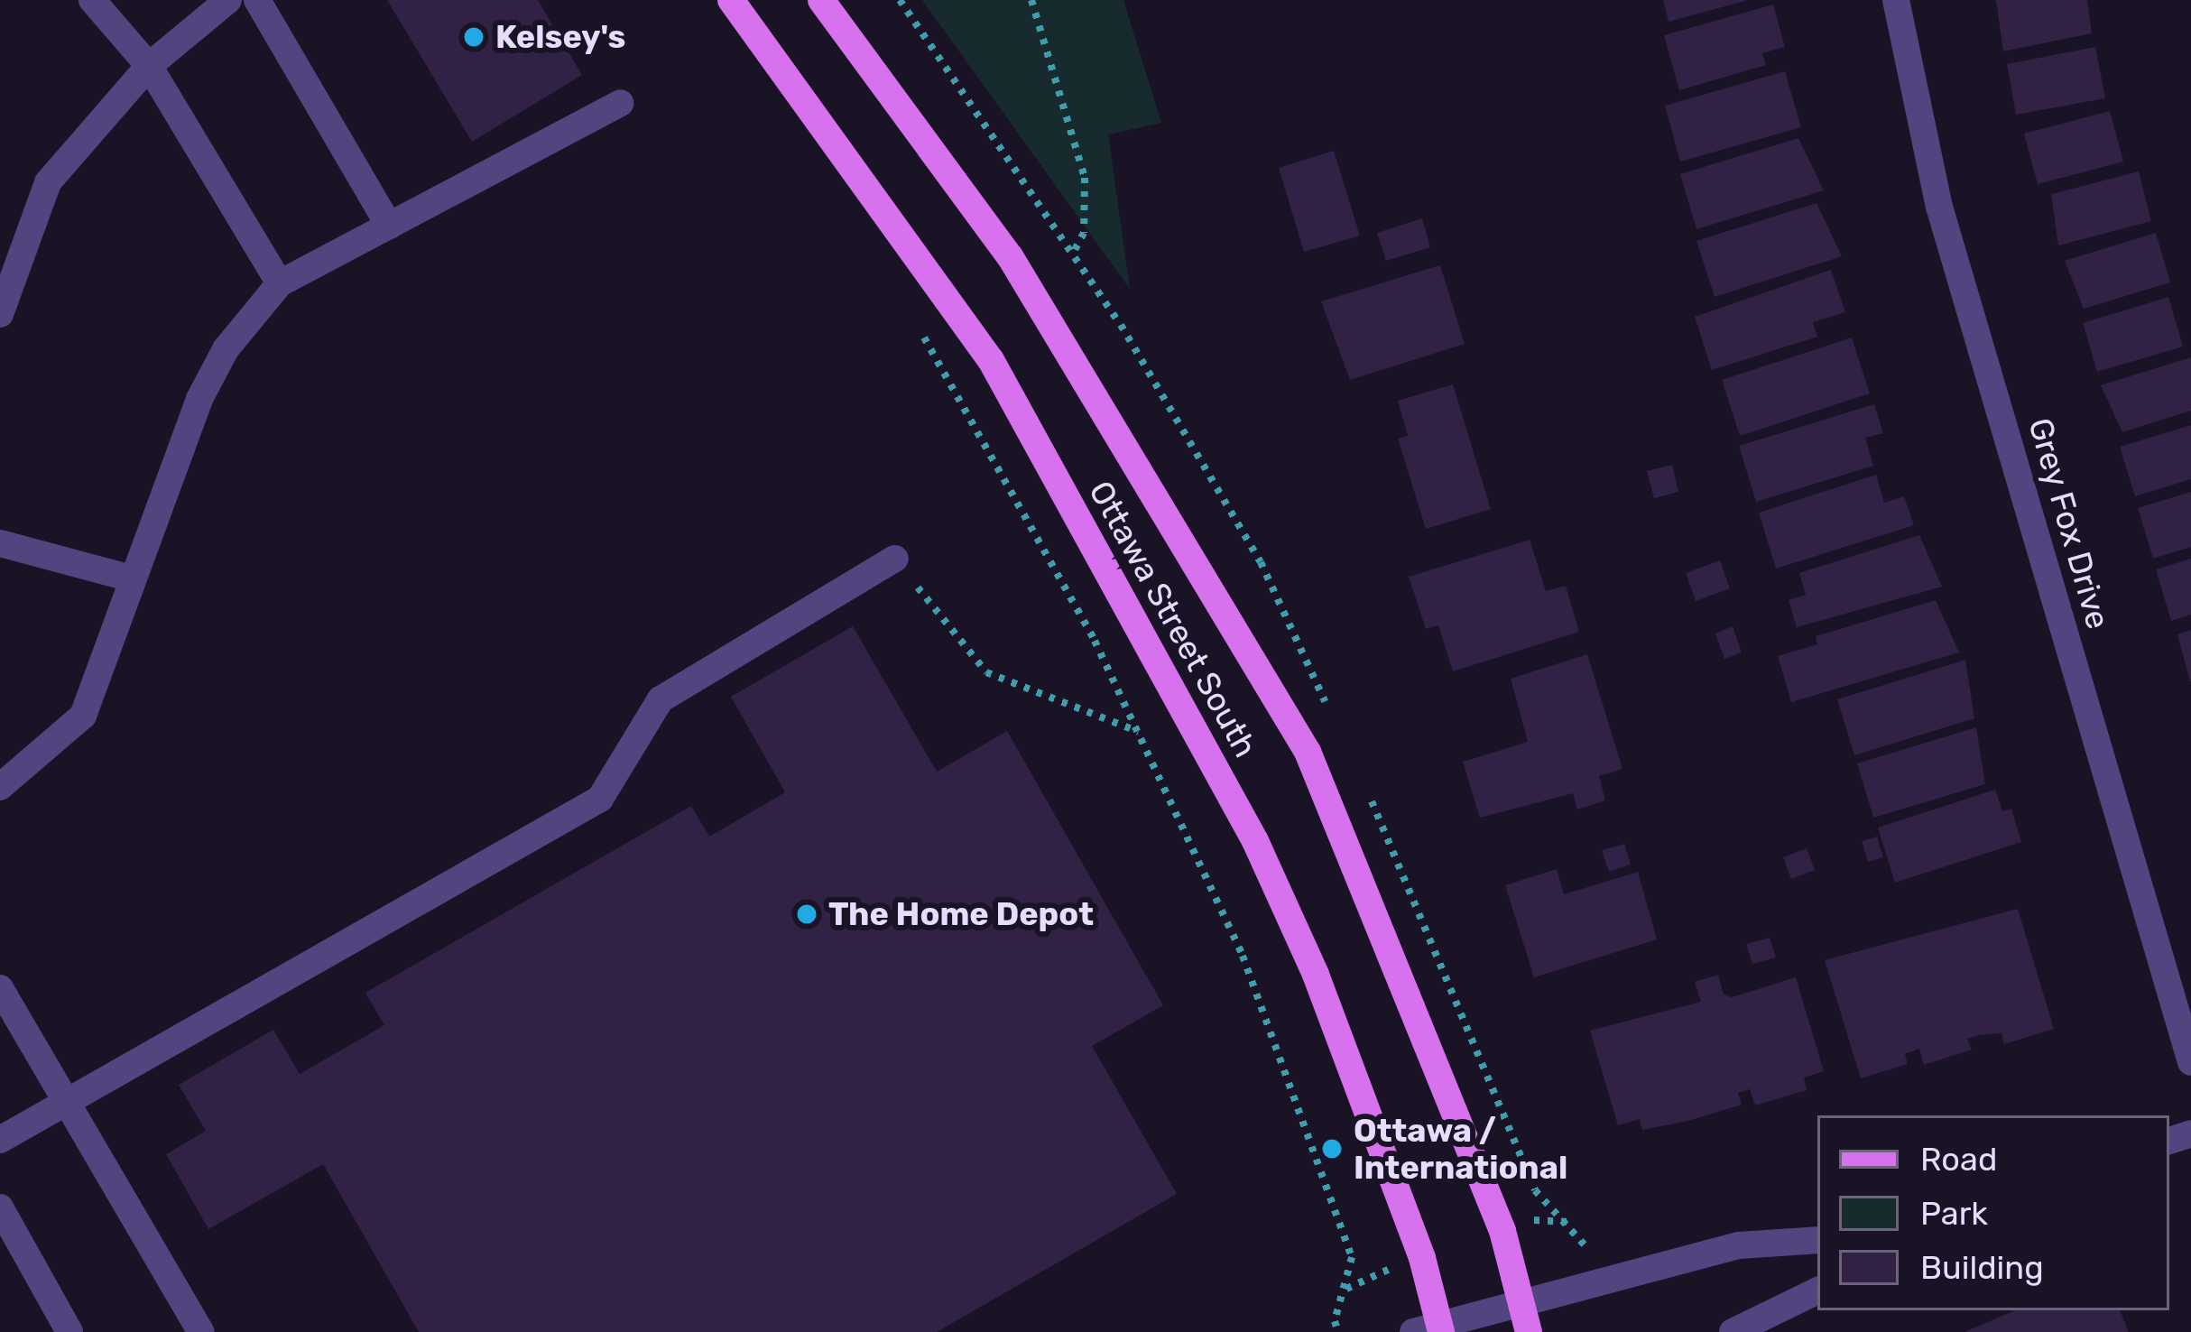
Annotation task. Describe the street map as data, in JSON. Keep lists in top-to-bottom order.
{
  "streets": {
    "main road": ["Ottawa Street South"],
    "street": ["Grey Fox Drive"]
  },
  "places": ["Kelsey's", "The Home Depot", "Ottawa / International"],
  "legend": ["Road", "Park", "Building"]
}
